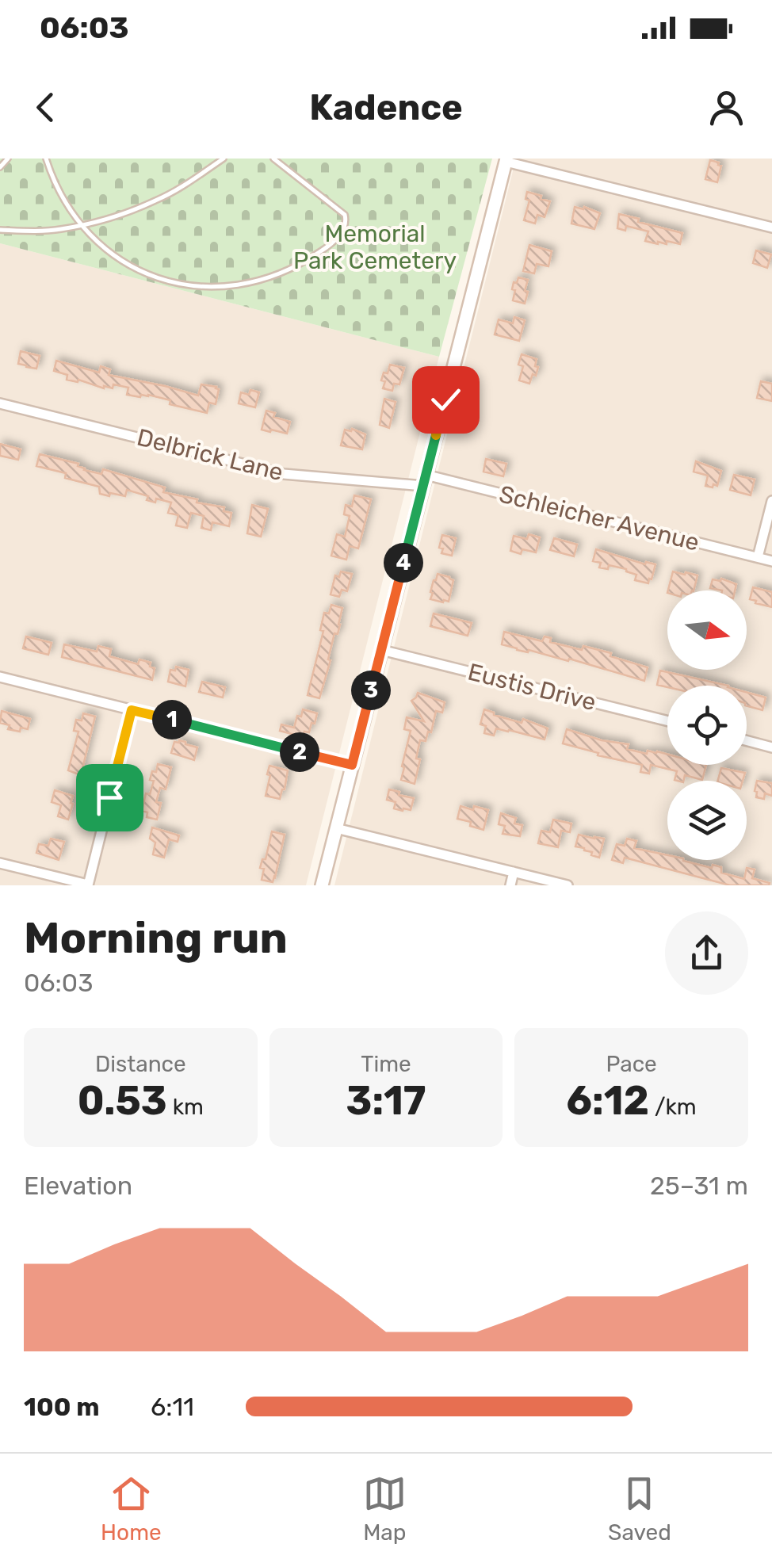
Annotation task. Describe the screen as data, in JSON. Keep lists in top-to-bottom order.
{
  "streets": {
    "street": ["Delbrick Lane", "Schleicher Avenue", "Eustis Drive"]
  },
  "crossings": [
    ["Delbrick Lane", "Schleicher Avenue"]
  ],
  "parks": ["Memorial Park Cemetery"],
  "north": "right",
  "page": {
    "status": "06:03",
    "header": "Kadence",
    "pins": [
      "4",
      "3",
      "1",
      "2"
    ],
    "heading": ["Morning run", "06:03"],
    "stats": [
      ["Distance", "0.53 km"],
      ["Time", "3:17"],
      ["Pace", "6:12 /km"]
    ],
    "chart": ["Elevation", "25–31 m"],
    "list": [
      {
        "name": "100 m",
        "note": "6:11"
      }
    ],
    "tabs": ["Home", "Map", "Saved"]
  }
}
